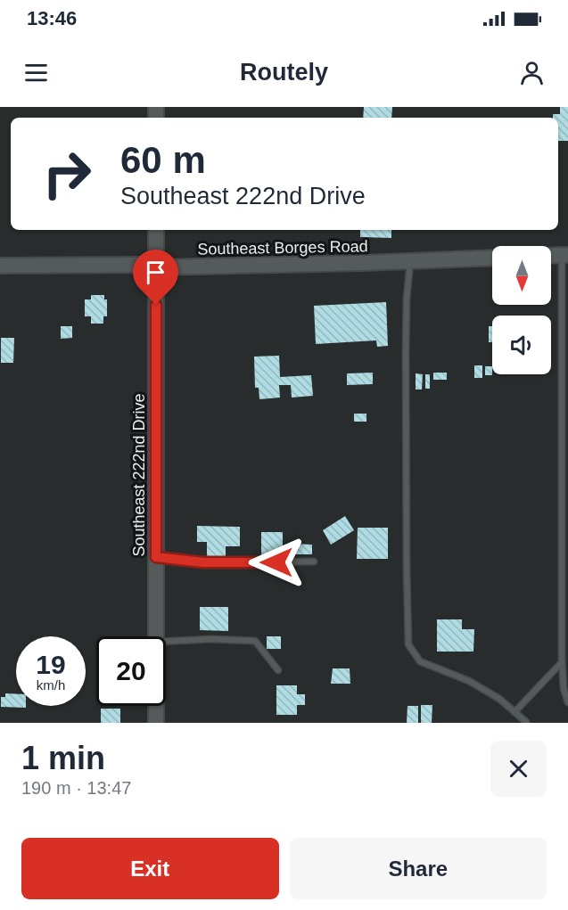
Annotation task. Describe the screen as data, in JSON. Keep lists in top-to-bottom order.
{
  "streets": {
    "street": ["Southeast Borges Road", "Southeast 222nd Drive"]
  },
  "crossings": [
    ["Southeast Borges Road", "Southeast 222nd Drive"]
  ],
  "north": "bottom",
  "page": {
    "status": "13:46",
    "header": "Routely",
    "turn": ["60 m", "Southeast 222nd Drive"],
    "speed": "19 km/h",
    "limit": "20",
    "heading": ["1 min", "190 m · 13:47"],
    "buttons": ["Exit", "Share"]
  }
}
